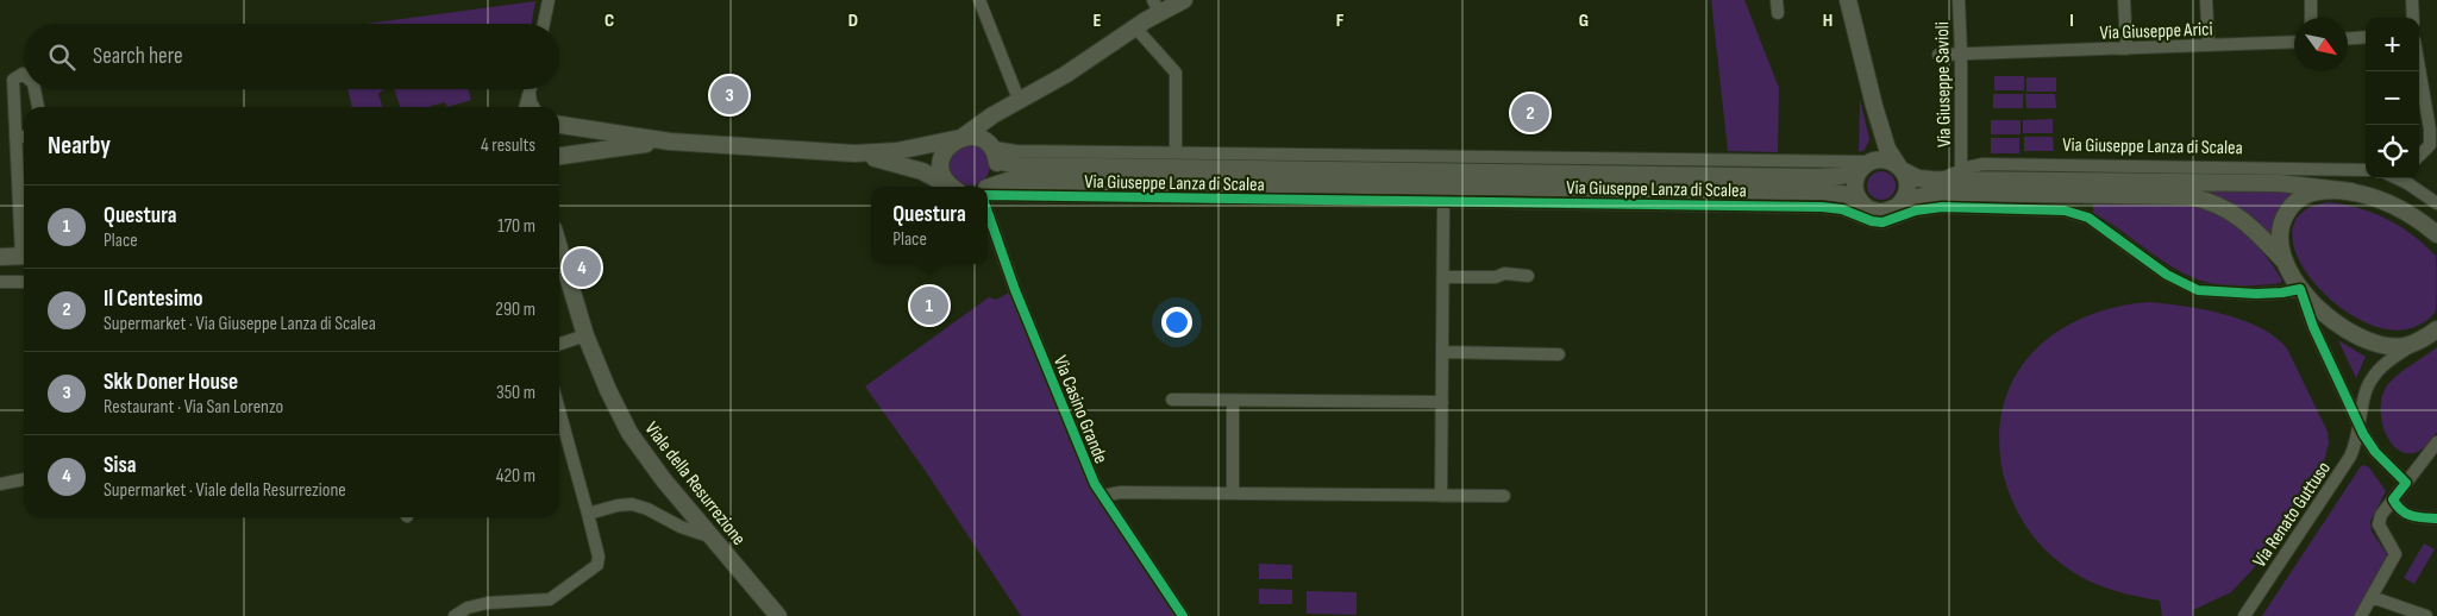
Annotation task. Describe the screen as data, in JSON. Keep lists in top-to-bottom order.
{
  "streets": {
    "street": [
      "Via Giuseppe Arici",
      "Via Giuseppe Savioli",
      "Via Giuseppe Lanza di Scalea",
      "Via Casino Grande",
      "Viale della Resurrezione",
      "Via Renato Guttuso"
    ]
  },
  "crossings": [
    ["Via Giuseppe Arici", "Via Giuseppe Savioli"],
    ["Via Giuseppe Savioli", "Via Giuseppe Lanza di Scalea"]
  ],
  "north": "bottom right",
  "page": {
    "map_buttons": ["+", "−"],
    "search": "Search here",
    "pins": [
      "3",
      "2",
      "4",
      "1"
    ],
    "heading": ["Nearby", "4 results"],
    "list": [
      {
        "mark": "1",
        "name": "Questura",
        "note": "Place",
        "value": "170 m"
      },
      {
        "mark": "2",
        "name": "Il Centesimo",
        "note": "Supermarket · Via Giuseppe Lanza di Scalea",
        "value": "290 m"
      },
      {
        "mark": "3",
        "name": "Skk Doner House",
        "note": "Restaurant · Via San Lorenzo",
        "value": "350 m"
      },
      {
        "mark": "4",
        "name": "Sisa",
        "note": "Supermarket · Viale della Resurrezione",
        "value": "420 m"
      }
    ],
    "popup": ["Questura", "Place"]
  },
  "grid": {
    "columns": [
      "C",
      "D",
      "E",
      "F",
      "G",
      "H",
      "I"
    ]
  }
}
